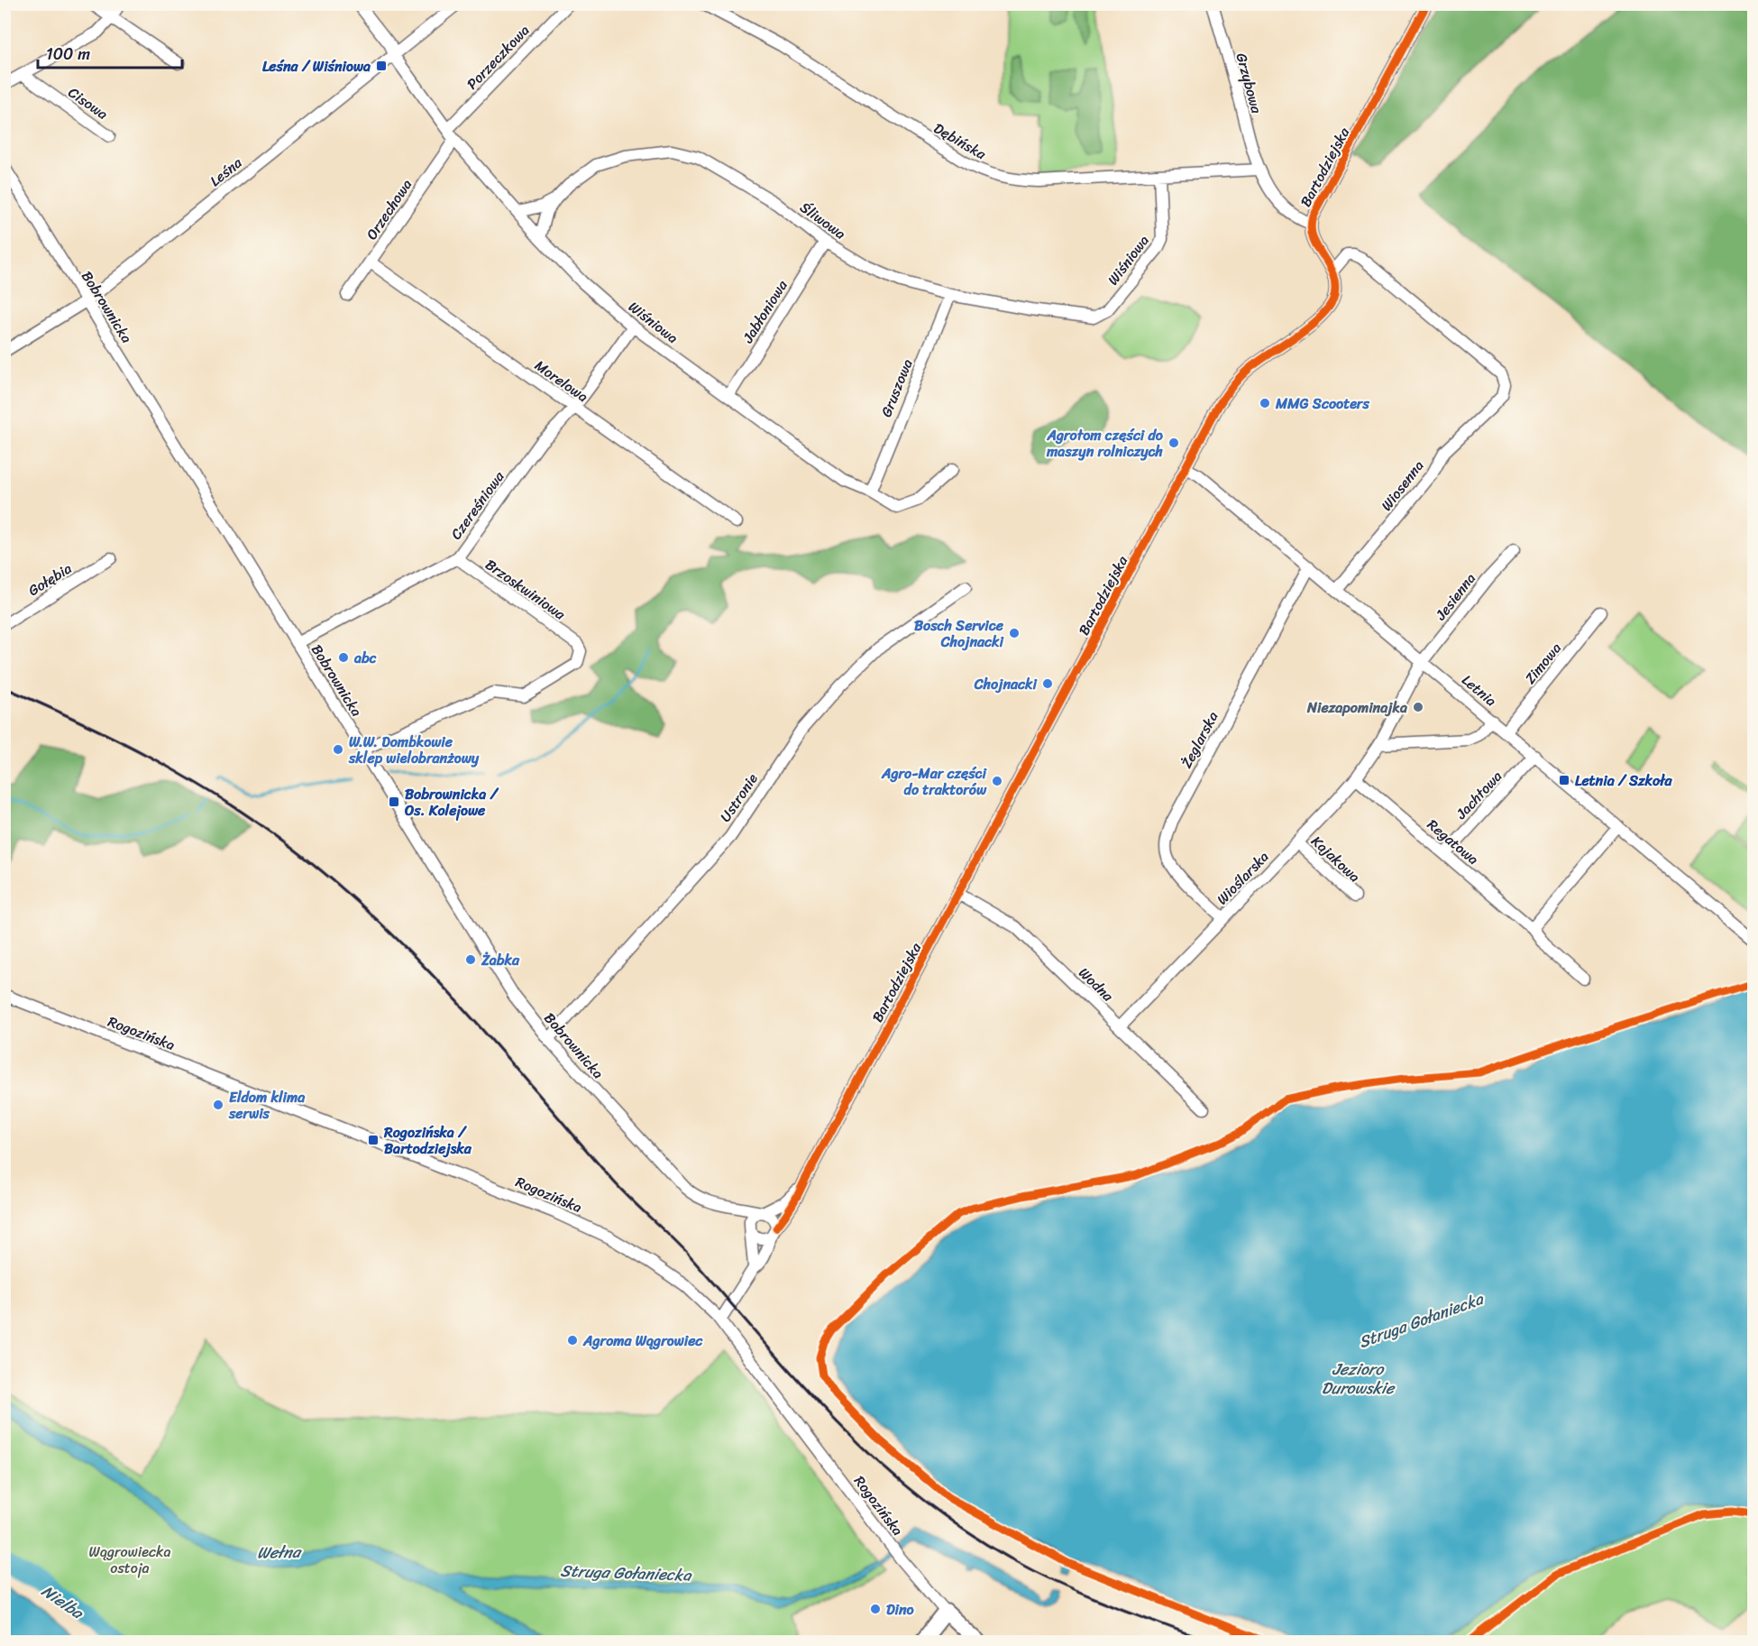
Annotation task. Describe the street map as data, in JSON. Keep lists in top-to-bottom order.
{
  "streets": {
    "street": [
      "Porzeczkowa",
      "Grzybowa",
      "Cisowa",
      "Dębińska",
      "Bartodziejska",
      "Leśna",
      "Orzechowa",
      "Śliwowa",
      "Wiśniowa",
      "Bobrownicka",
      "Jabłoniowa",
      "Morelowa",
      "Gruszowa",
      "Wiosenna",
      "Czereśniowa",
      "Gołębia",
      "Brzoskwiniowa",
      "Jesienna",
      "Zimowa",
      "Letnia",
      "Żeglarska",
      "Jachtowa",
      "Ustronie",
      "Regatowa",
      "Kajakowa",
      "Wioślarska",
      "Wodna",
      "Rogozińska"
    ]
  },
  "crossings": [
    ["Porzeczkowa", "Wiśniowa"],
    ["Grzybowa", "Dębińska"],
    ["Dębińska", "Wiśniowa"],
    ["Bartodziejska", "Bobrownicka"],
    ["Bartodziejska", "Wiosenna"],
    ["Bartodziejska", "Letnia"],
    ["Bartodziejska", "Wodna"],
    ["Bartodziejska", "Rogozińska"],
    ["Leśna", "Wiśniowa"],
    ["Leśna", "Bobrownicka"],
    ["Orzechowa", "Wiśniowa"],
    ["Orzechowa", "Morelowa"],
    ["Śliwowa", "Wiśniowa"],
    ["Śliwowa", "Jabłoniowa"],
    ["Śliwowa", "Gruszowa"],
    ["Wiśniowa", "Jabłoniowa"],
    ["Wiśniowa", "Gruszowa"],
    ["Wiśniowa", "Czereśniowa"],
    ["Bobrownicka", "Czereśniowa"],
    ["Bobrownicka", "Brzoskwiniowa"],
    ["Bobrownicka", "Ustronie"],
    ["Morelowa", "Czereśniowa"],
    ["Wiosenna", "Letnia"],
    ["Czereśniowa", "Brzoskwiniowa"],
    ["Jesienna", "Letnia"],
    ["Jesienna", "Wioślarska"],
    ["Zimowa", "Letnia"],
    ["Letnia", "Żeglarska"],
    ["Letnia", "Jachtowa"],
    ["Letnia", "Wioślarska"],
    ["Żeglarska", "Wioślarska"],
    ["Jachtowa", "Regatowa"],
    ["Regatowa", "Wioślarska"],
    ["Kajakowa", "Wioślarska"],
    ["Wioślarska", "Wodna"]
  ],
  "water": [
    "Struga Gołaniecka",
    "Jezioro Durowskie",
    "Wełna",
    "Nielba"
  ],
  "parks": ["Wągrowiecka ostoja"],
  "places": {
    "transit": [
      "Leśna / Wiśniowa",
      "Letnia / Szkoła",
      "Bobrownicka / Os. Kolejowe",
      "Rogozińska / Bartodziejska"
    ],
    "other": [
      "MMG Scooters",
      "Agrotom części do maszyn rolniczych",
      "Bosch Service Chojnacki",
      "abc",
      "Chojnacki",
      "Niezapominajka",
      "W.W. Dombkowie sklep wielobranżowy",
      "Agro-Mar części do traktorów",
      "Żabka",
      "Eldom klima serwis",
      "Agroma Wągrowiec",
      "Dino"
    ]
  },
  "scale_bar": "100 m"
}
